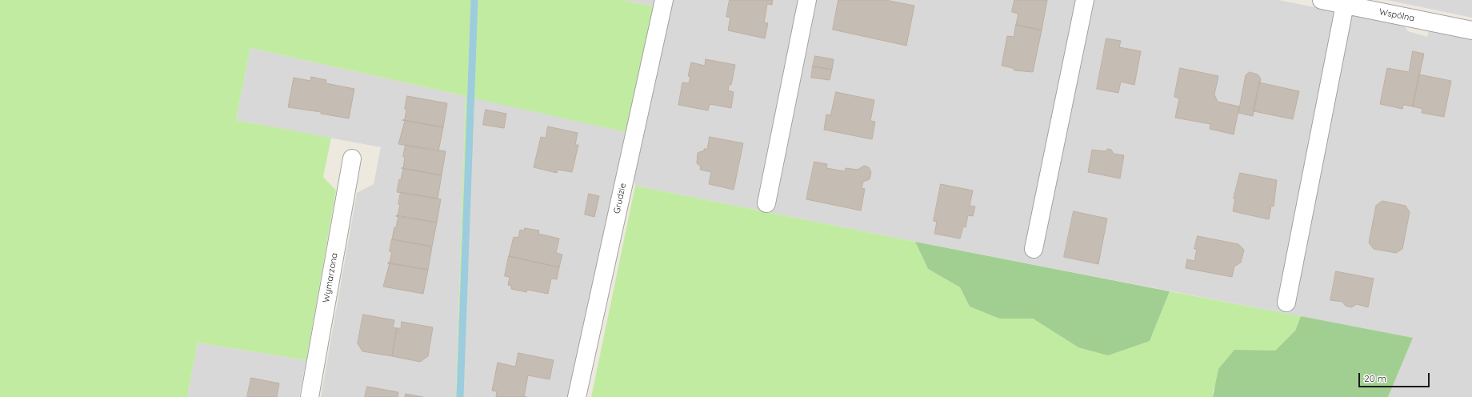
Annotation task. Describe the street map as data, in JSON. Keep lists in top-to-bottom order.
{
  "streets": {
    "street": ["Wspólna", "Grudzie", "Wymarzona"]
  },
  "scale_bar": "20 m"
}
